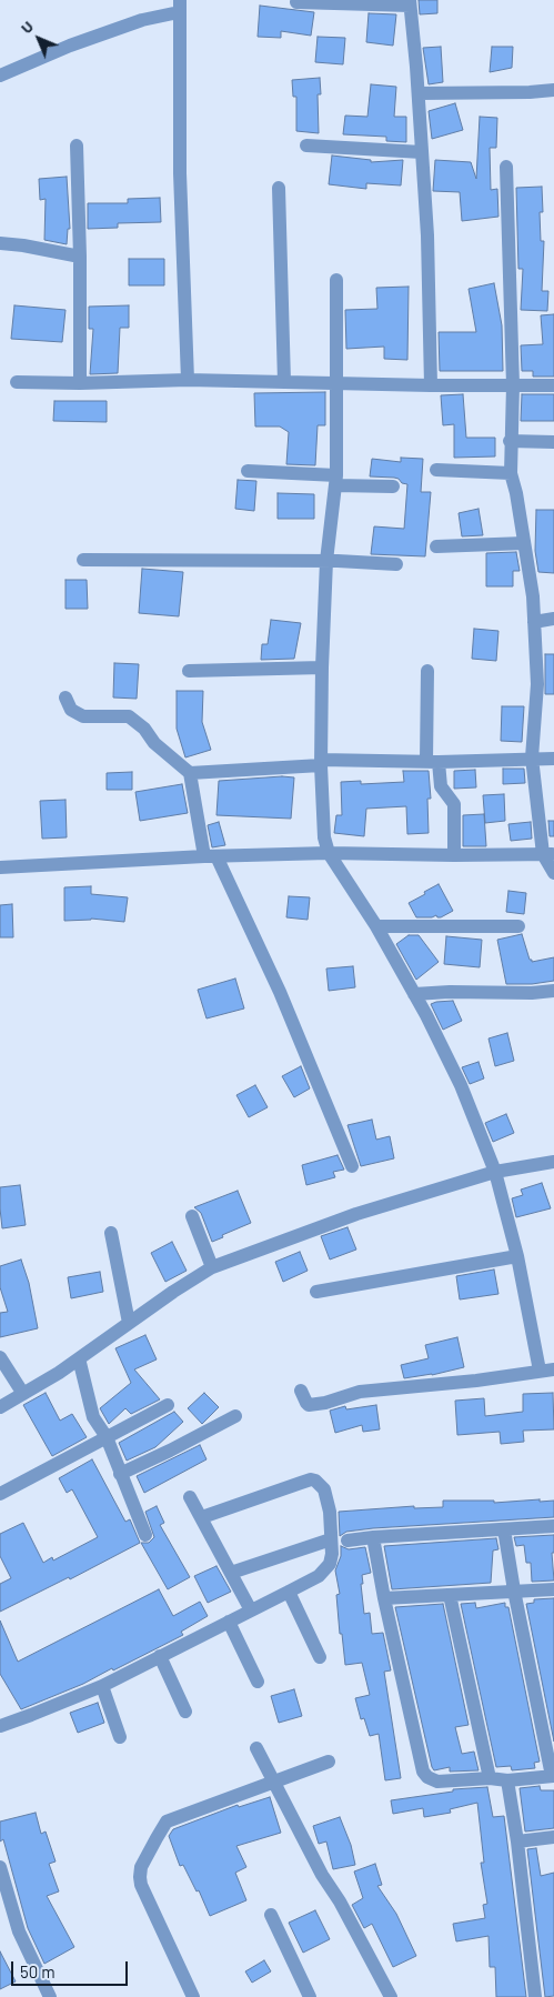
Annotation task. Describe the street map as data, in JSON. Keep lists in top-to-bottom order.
{
  "scale_bar": "50 m",
  "north": "top left"
}
